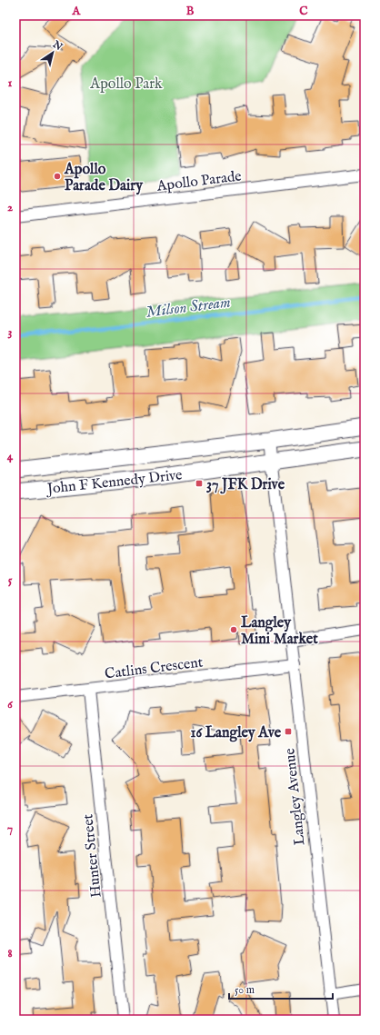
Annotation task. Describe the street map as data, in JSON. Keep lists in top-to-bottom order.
{
  "streets": {
    "main road": ["John F Kennedy Drive"],
    "street": [
      "Apollo Parade",
      "Catlins Crescent",
      "Langley Avenue",
      "Hunter Street"
    ]
  },
  "crossings": [
    ["John F Kennedy Drive", "Langley Avenue"],
    ["Catlins Crescent", "Langley Avenue"],
    ["Catlins Crescent", "Hunter Street"]
  ],
  "water": ["Milson Stream"],
  "parks": ["Apollo Park"],
  "places": {
    "other": ["Apollo Parade Dairy", "Langley Mini Market"],
    "transit": ["37 JFK Drive", "16 Langley Ave"]
  },
  "scale_bar": "50 m",
  "north": "top right",
  "grid": {
    "columns": ["A", "B", "C"],
    "rows": [
      "1",
      "2",
      "3",
      "4",
      "5",
      "6",
      "7",
      "8"
    ]
  }
}
